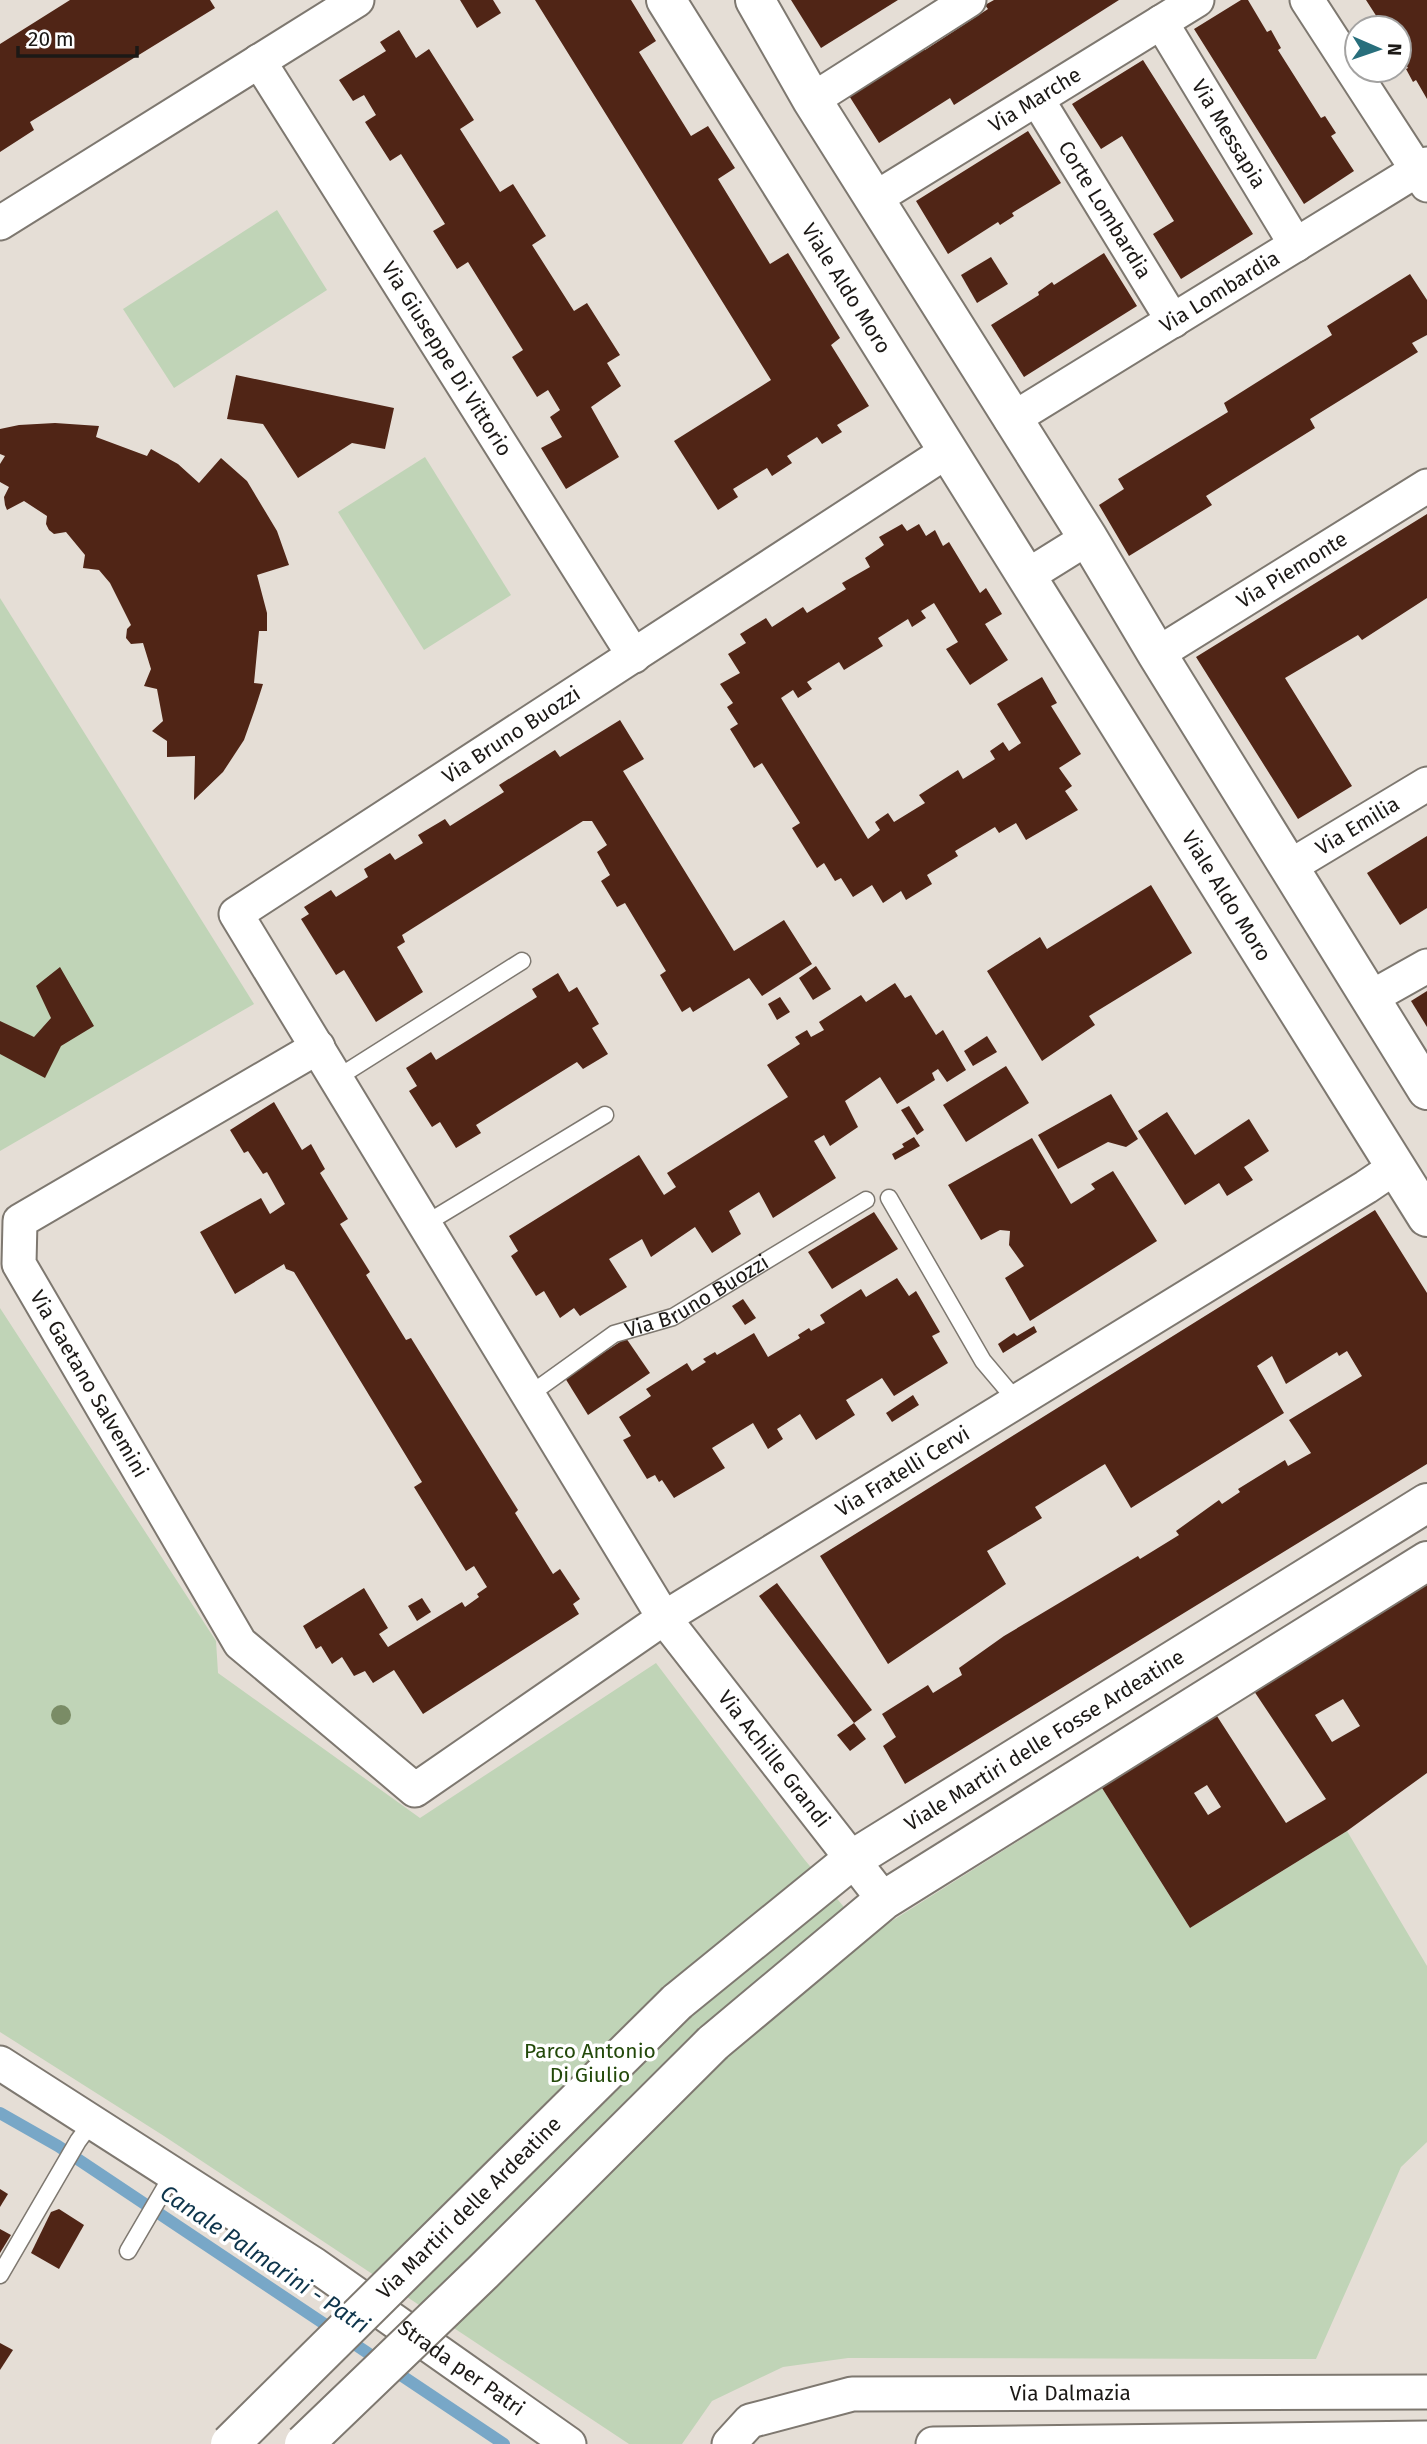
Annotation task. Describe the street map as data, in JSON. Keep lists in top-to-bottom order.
{
  "streets": {
    "street": [
      "Via Marche",
      "Via Messapia",
      "Corte Lombardia",
      "Viale Aldo Moro",
      "Via Lombardia",
      "Via Giuseppe Di Vittorio",
      "Via Piemonte",
      "Via Bruno Buozzi",
      "Via Emilia",
      "Via Gaetano Salvemini",
      "Via Fratelli Cervi",
      "Viale Martiri delle Fosse Ardeatine",
      "Via Achille Grandi",
      "Via Martiri delle Ardeatine",
      "Strada per Patri",
      "Via Dalmazia"
    ]
  },
  "crossings": [
    ["Via Marche", "Via Messapia"],
    ["Via Marche", "Corte Lombardia"],
    ["Via Messapia", "Via Lombardia"],
    ["Corte Lombardia", "Via Lombardia"],
    ["Viale Aldo Moro", "Via Bruno Buozzi"],
    ["Viale Aldo Moro", "Via Fratelli Cervi"],
    ["Via Giuseppe Di Vittorio", "Via Bruno Buozzi"],
    ["Via Bruno Buozzi", "Via Gaetano Salvemini"],
    ["Via Bruno Buozzi", "Via Fratelli Cervi"],
    ["Via Bruno Buozzi", "Via Achille Grandi"],
    ["Via Gaetano Salvemini", "Via Fratelli Cervi"],
    ["Via Fratelli Cervi", "Via Achille Grandi"],
    ["Viale Martiri delle Fosse Ardeatine", "Via Achille Grandi"],
    ["Viale Martiri delle Fosse Ardeatine", "Via Martiri delle Ardeatine"]
  ],
  "water": ["Canale Palmarini - Patri"],
  "parks": ["Parco Antonio Di Giulio"],
  "scale_bar": "20 m",
  "north": "right"
}
